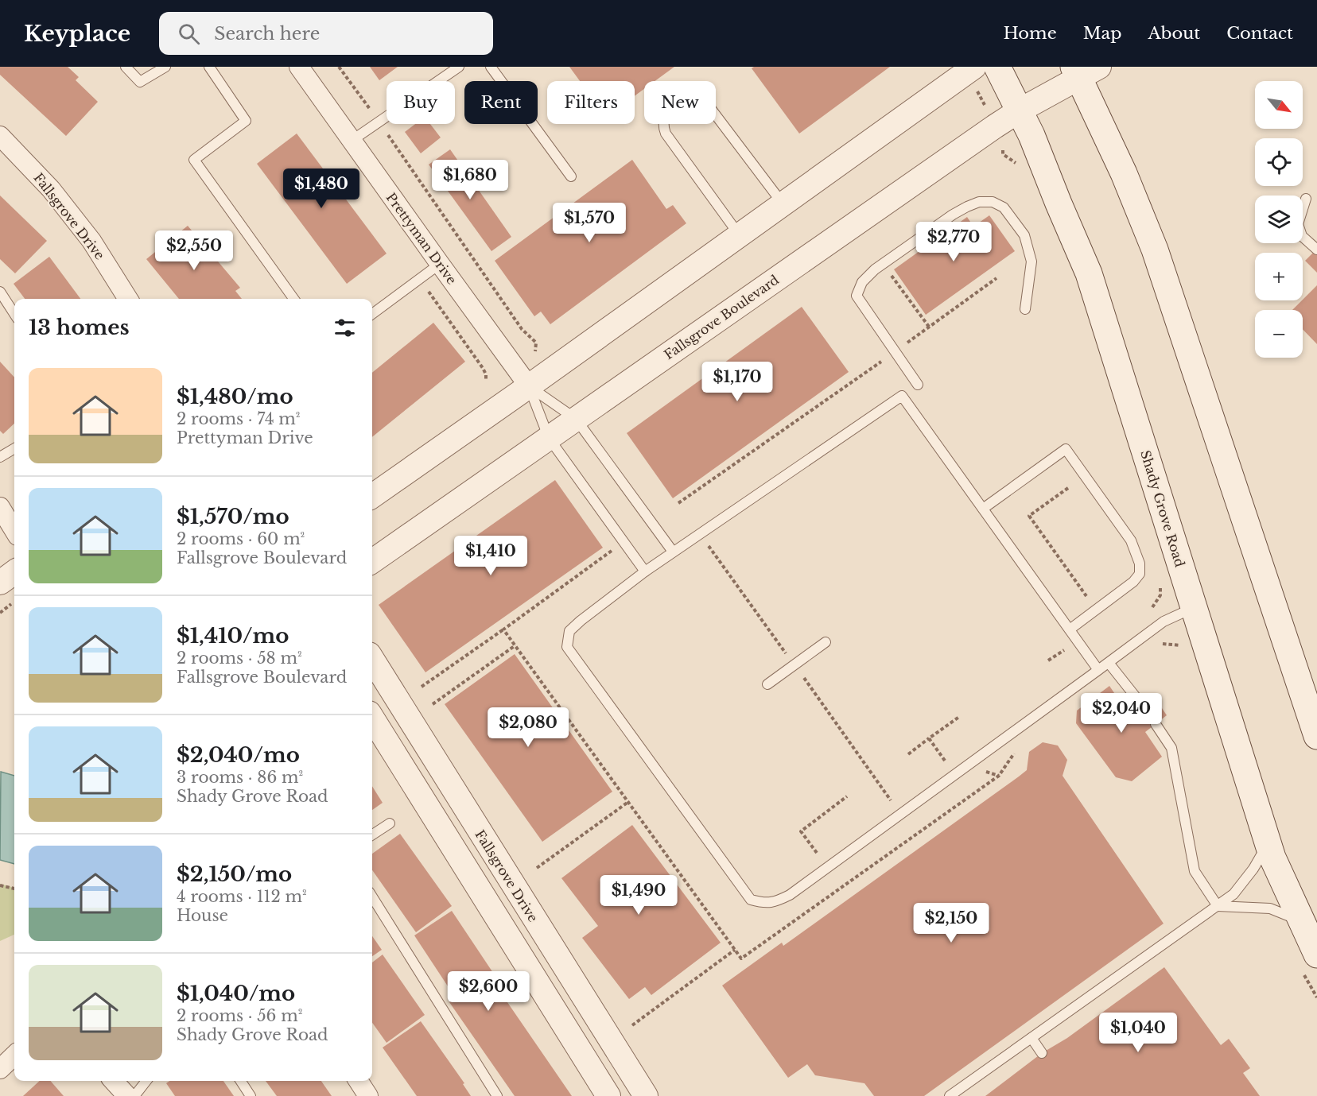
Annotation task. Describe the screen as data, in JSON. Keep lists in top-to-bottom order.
{
  "streets": {
    "main road": ["Shady Grove Road"],
    "street": ["Fallsgrove Drive", "Prettyman Drive", "Fallsgrove Boulevard"]
  },
  "crossings": [
    ["Fallsgrove Boulevard", "Shady Grove Road"]
  ],
  "north": "bottom right",
  "page": {
    "header": "Keyplace",
    "search": "Search here",
    "nav": [
      "Home",
      "Map",
      "About",
      "Contact"
    ],
    "map_buttons": ["+", "−"],
    "chip": [
      "Buy",
      "Rent",
      "Filters",
      "New"
    ],
    "price": [
      "$1,680",
      "$1,480",
      "$1,570",
      "$2,770",
      "$2,550",
      "$1,170",
      "$1,410",
      "$2,040",
      "$2,080",
      "$1,490",
      "$2,150",
      "$2,600",
      "$1,040"
    ],
    "heading": "13 homes",
    "list": [
      {
        "name": "$1,480/mo",
        "note": "2 rooms · 74 m² · Prettyman Drive"
      },
      {
        "name": "$1,570/mo",
        "note": "2 rooms · 60 m² · Fallsgrove Boulevard"
      },
      {
        "name": "$1,410/mo",
        "note": "2 rooms · 58 m² · Fallsgrove Boulevard"
      },
      {
        "name": "$2,040/mo",
        "note": "3 rooms · 86 m² · Shady Grove Road"
      },
      {
        "name": "$2,150/mo",
        "note": "4 rooms · 112 m² · House"
      },
      {
        "name": "$1,040/mo",
        "note": "2 rooms · 56 m² · Shady Grove Road"
      }
    ]
  }
}
